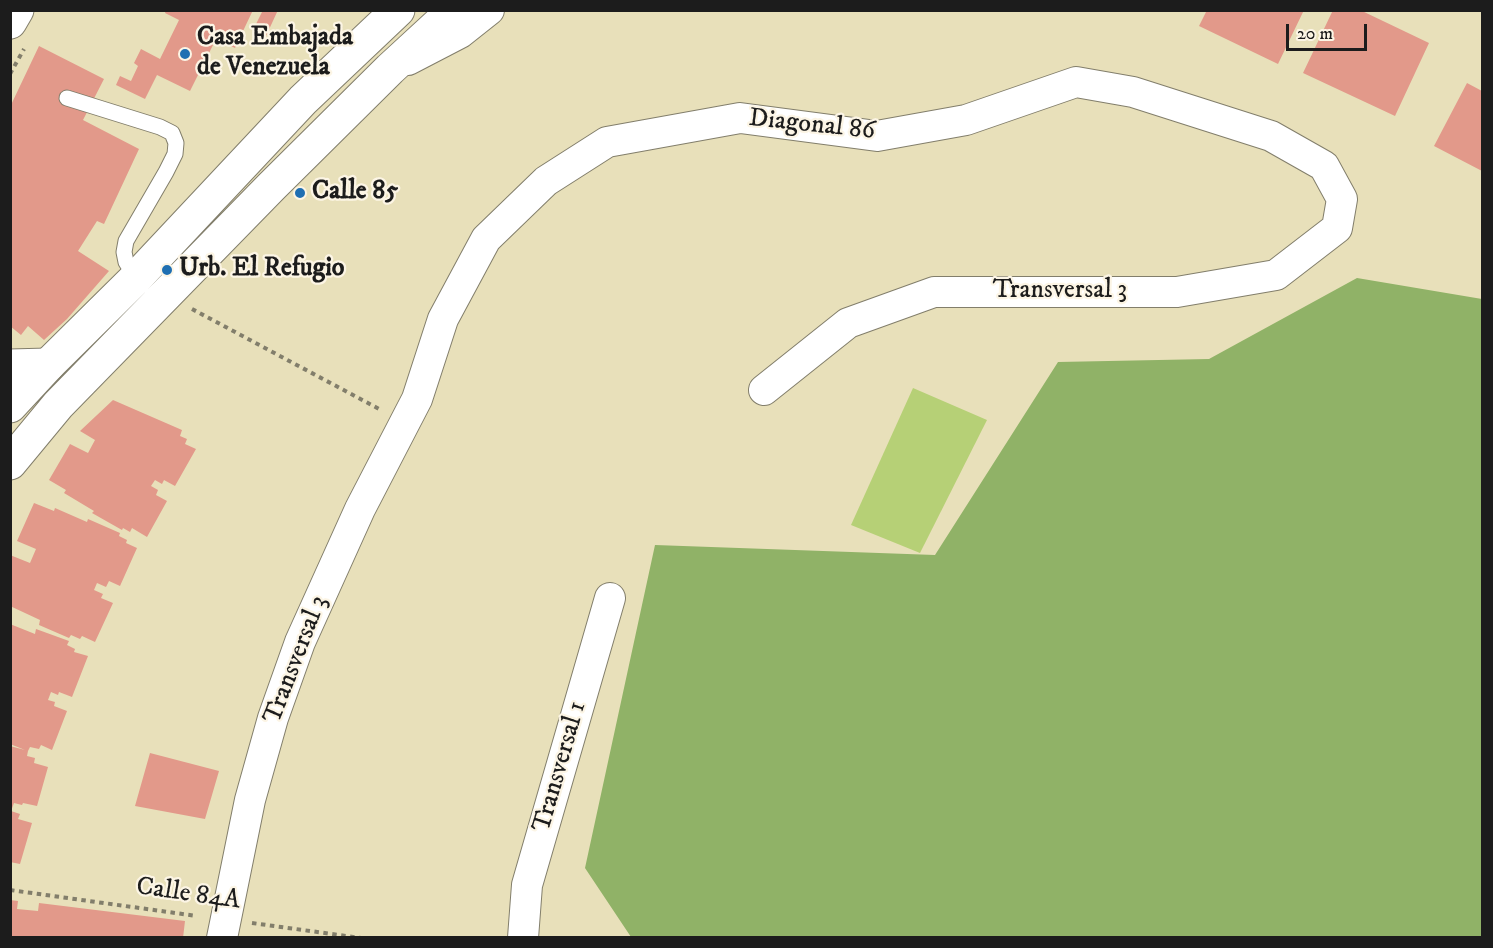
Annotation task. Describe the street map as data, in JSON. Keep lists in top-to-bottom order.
{
  "streets": {
    "street": ["Diagonal 86", "Transversal 3", "Transversal 1"],
    "path": ["Calle 84A"]
  },
  "crossings": [
    ["Diagonal 86", "Transversal 3"],
    ["Transversal 3", "Calle 84A"]
  ],
  "places": ["Casa Embajada de Venezuela", "Calle 85", "Urb. El Refugio"],
  "scale_bar": "20 m"
}
